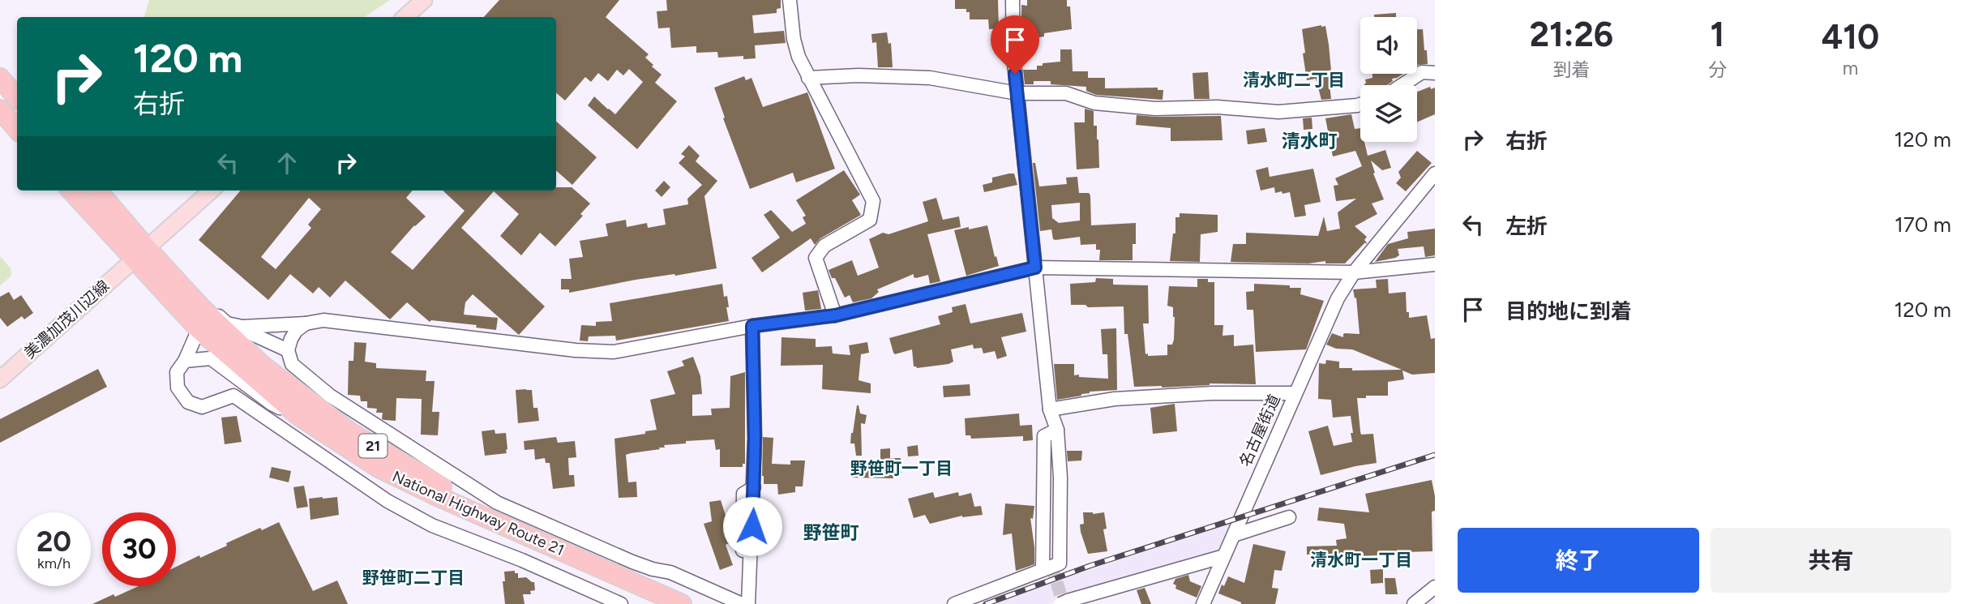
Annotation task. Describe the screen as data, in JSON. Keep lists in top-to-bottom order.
{
  "streets": {
    "highway": ["21", "National Highway Route 21"],
    "main road": ["美濃加茂川辺線"],
    "street": ["名古屋街道"]
  },
  "crossings": [
    ["美濃加茂川辺線", "National Highway Route 21"]
  ],
  "districts": [
    "清水町二丁目",
    "清水町",
    "野笹町一丁目",
    "野笹町",
    "清水町一丁目",
    "野笹町二丁目"
  ],
  "page": {
    "eta": [
      "21:26",
      "到着",
      "1",
      "分",
      "410",
      "m"
    ],
    "turn": ["120 m", "右折"],
    "list": [
      {
        "name": "右折",
        "value": "120 m"
      },
      {
        "name": "左折",
        "value": "170 m"
      },
      {
        "name": "目的地に到着",
        "value": "120 m"
      }
    ],
    "speed": "20 km/h",
    "limit": "30",
    "buttons": ["終了", "共有"]
  }
}
